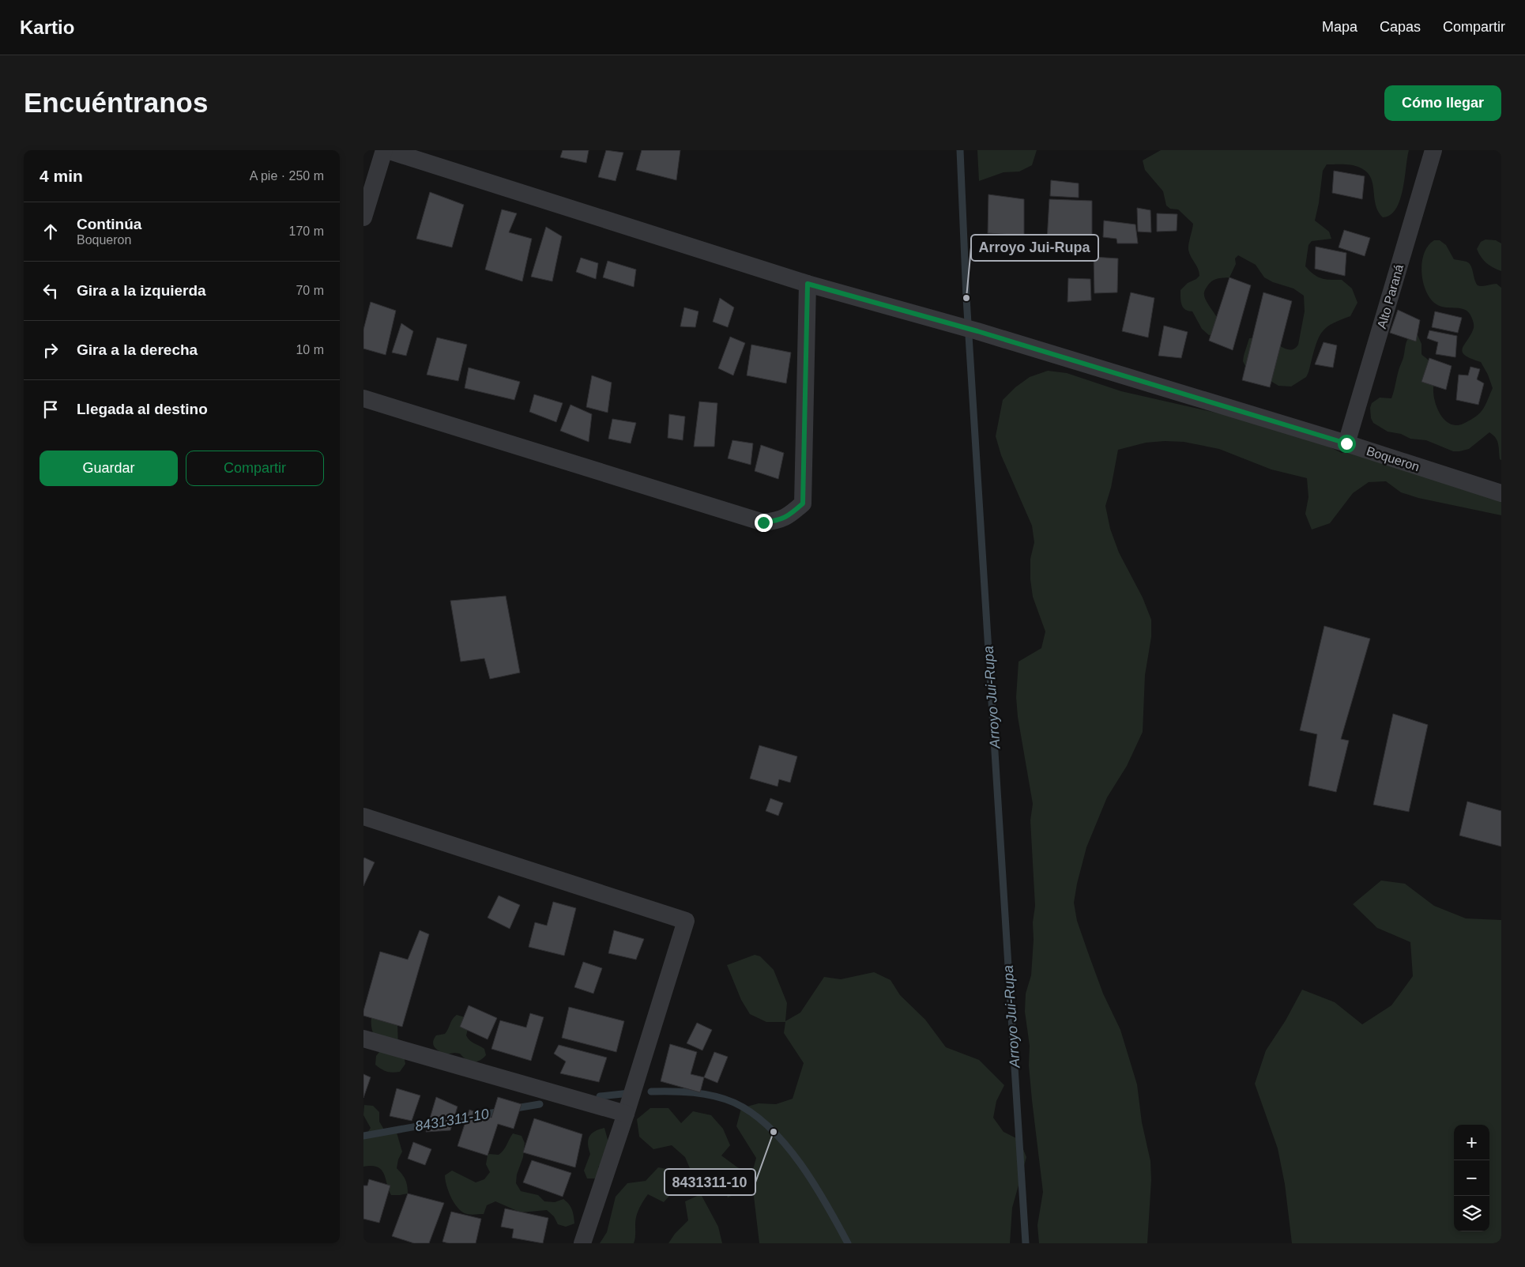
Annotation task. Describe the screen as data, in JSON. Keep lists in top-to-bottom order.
{
  "streets": {
    "street": ["Alto Paraná", "Boqueron"]
  },
  "crossings": [
    ["Alto Paraná", "Boqueron"]
  ],
  "water": ["Arroyo Jui-Rupa", "8431311-10"],
  "places": ["Arroyo Jui-Rupa", "8431311-10"],
  "page": {
    "header": "Kartio",
    "nav": ["Mapa", "Capas", "Compartir"],
    "buttons": [
      "Cómo llegar",
      ["Guardar", "Compartir"]
    ],
    "title": "Encuéntranos",
    "heading": ["4 min", "A pie · 250 m"],
    "list": [
      ["Continúa", "Boqueron", "170 m"],
      ["Gira a la izquierda", "70 m"],
      ["Gira a la derecha", "10 m"],
      "Llegada al destino"
    ],
    "map_buttons": ["+", "−"]
  }
}
